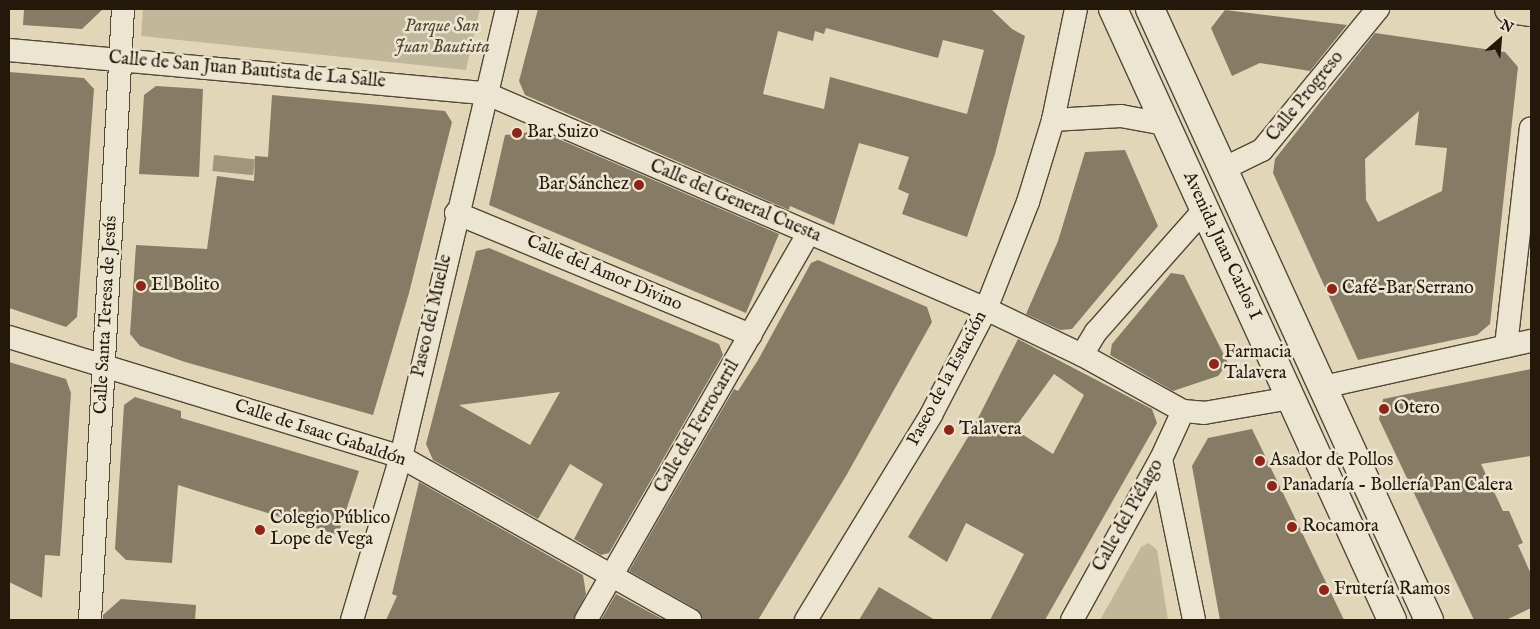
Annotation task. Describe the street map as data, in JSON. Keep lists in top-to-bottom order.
{
  "streets": {
    "street": [
      "Calle de San Juan Bautista de La Salle",
      "Calle Progreso",
      "Calle del General Cuesta",
      "Avenida Juan Carlos I",
      "Calle del Amor Divino",
      "Calle Santa Teresa de Jesús",
      "Paseo del Muelle",
      "Paseo de la Estación",
      "Calle del Ferrocarril",
      "Calle de Isaac Gabaldón",
      "Calle del Piélago"
    ]
  },
  "crossings": [
    ["Calle de San Juan Bautista de La Salle", "Calle del General Cuesta"],
    ["Calle de San Juan Bautista de La Salle", "Calle Santa Teresa de Jesús"],
    ["Calle de San Juan Bautista de La Salle", "Paseo del Muelle"],
    ["Calle Progreso", "Avenida Juan Carlos I"],
    ["Calle del General Cuesta", "Paseo del Muelle"],
    ["Calle del General Cuesta", "Paseo de la Estación"],
    ["Calle del General Cuesta", "Calle del Ferrocarril"],
    ["Calle del General Cuesta", "Calle del Piélago"],
    ["Calle del Amor Divino", "Paseo del Muelle"],
    ["Calle del Amor Divino", "Calle del Ferrocarril"],
    ["Calle Santa Teresa de Jesús", "Calle de Isaac Gabaldón"],
    ["Paseo del Muelle", "Calle de Isaac Gabaldón"],
    ["Calle del Ferrocarril", "Calle de Isaac Gabaldón"]
  ],
  "parks": ["Parque San Juan Bautista"],
  "places": [
    "Bar Suizo",
    "Bar Sánchez",
    "El Bolito",
    "Café-Bar Serrano",
    "Farmacia Talavera",
    "Otero",
    "Talavera",
    "Asador de Pollos",
    "Panadaría - Bollería Pan Calera",
    "Rocamora",
    "Colegio Público Lope de Vega",
    "Frutería Ramos"
  ],
  "north": "top right"
}
